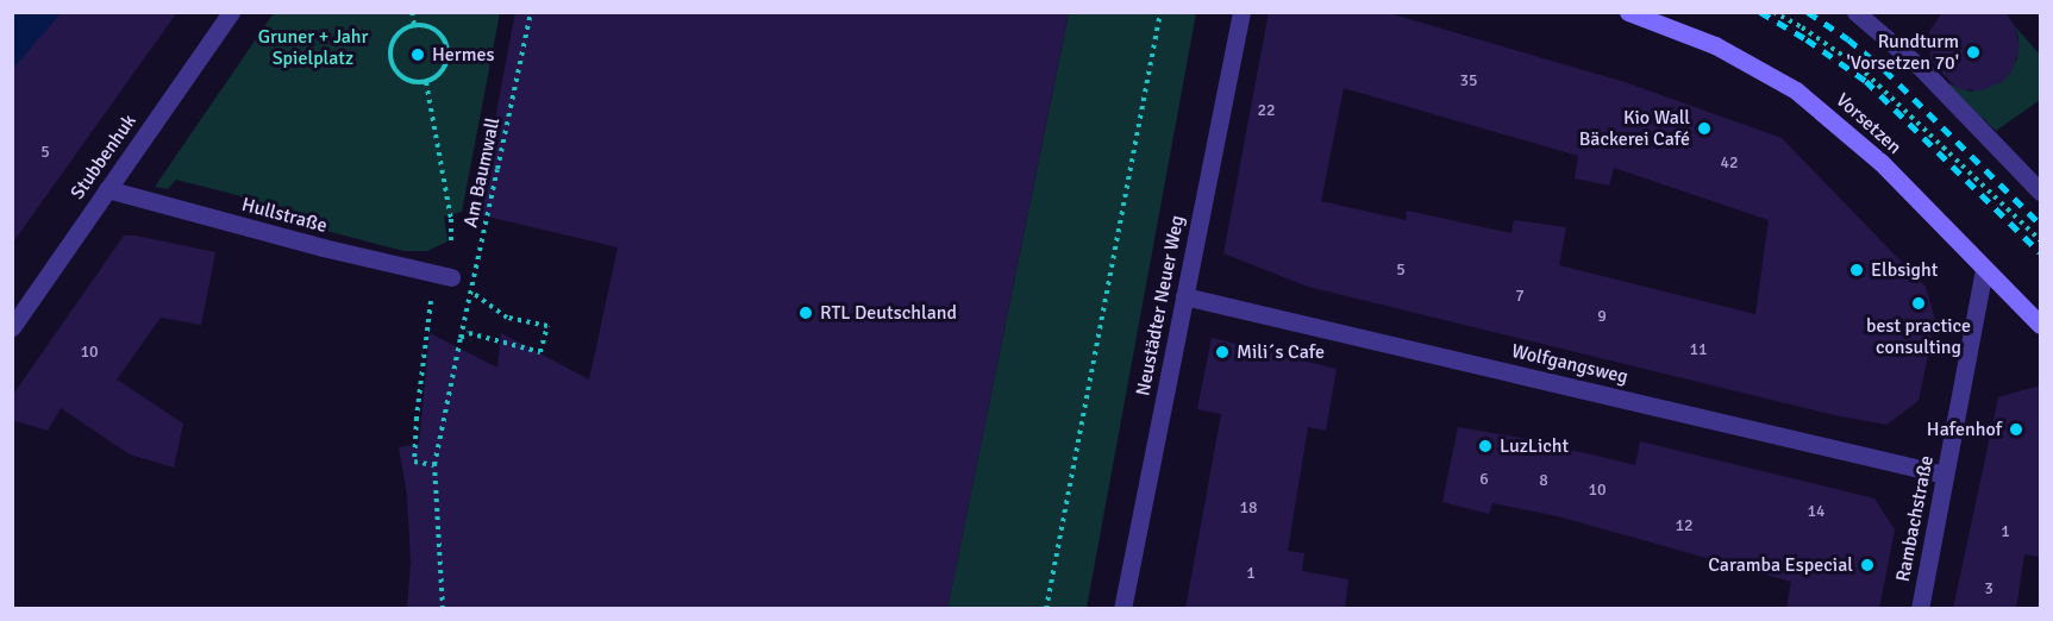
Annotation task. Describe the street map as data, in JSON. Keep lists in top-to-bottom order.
{
  "streets": {
    "main road": ["Vorsetzen"],
    "street": [
      "Stubbenhuk",
      "Hullstraße",
      "Neustädter Neuer Weg",
      "Wolfgangsweg",
      "Rambachstraße"
    ],
    "path": ["Am Baumwall"]
  },
  "crossings": [
    ["Vorsetzen", "Rambachstraße"],
    ["Stubbenhuk", "Hullstraße"],
    ["Neustädter Neuer Weg", "Wolfgangsweg"],
    ["Wolfgangsweg", "Rambachstraße"]
  ],
  "parks": ["Gruner + Jahr Spielplatz"],
  "places": [
    "Rundturm 'Vorsetzen 70'",
    "Hermes",
    "Kio Wall Bäckerei Café",
    "Elbsight",
    "best practice consulting",
    "RTL Deutschland",
    "Mili´s Cafe",
    "Hafenhof",
    "LuzLicht",
    "Caramba Especial"
  ],
  "house_numbers": [
    "35",
    "22",
    "5",
    "42",
    "5",
    "7",
    "9",
    "11",
    "10",
    "6",
    "8",
    "10",
    "18",
    "14",
    "12",
    "1",
    "1",
    "3"
  ]
}
